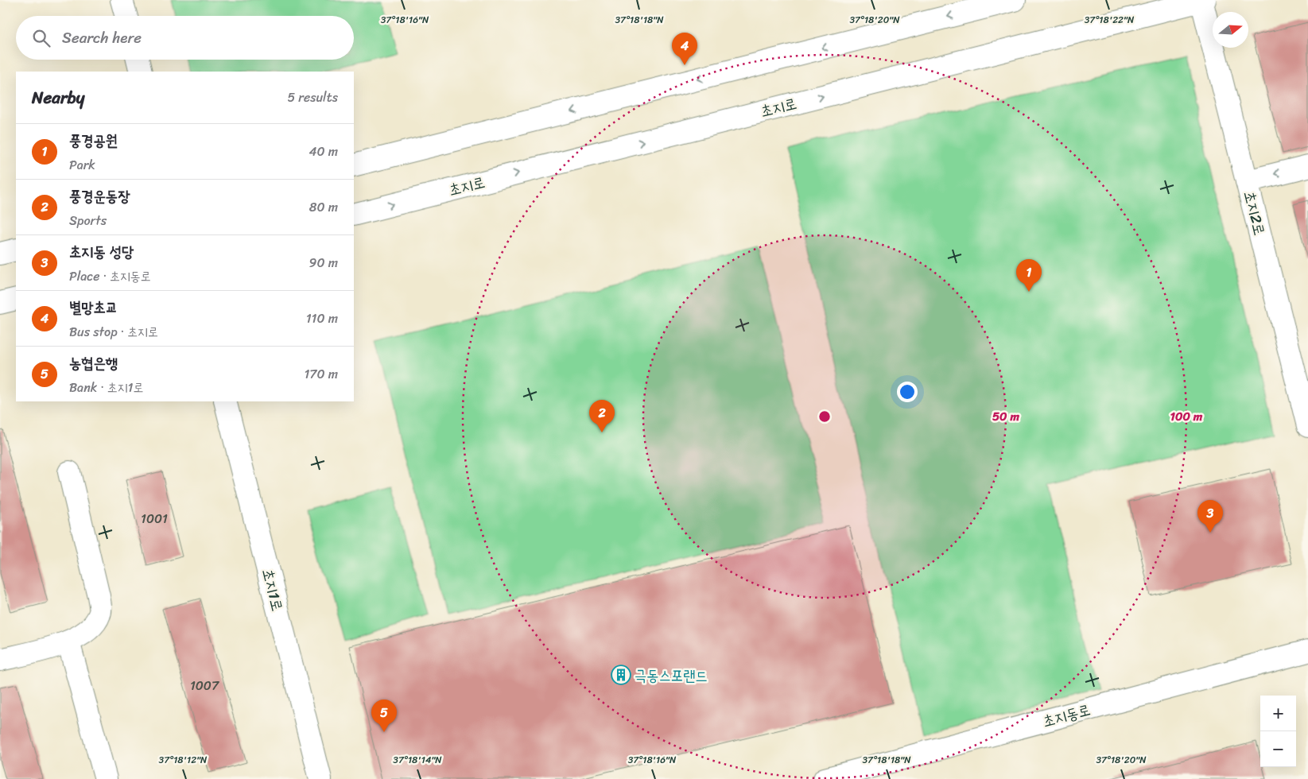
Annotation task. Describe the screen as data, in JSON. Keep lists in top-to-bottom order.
{
  "streets": {
    "street": [
      "초지로",
      "초지2로",
      "초지1로",
      "초지동로"
    ]
  },
  "crossings": [
    ["초지로", "초지2로"]
  ],
  "places": {
    "building": ["극동스포랜드"]
  },
  "house_numbers": ["1001", "1007"],
  "north": "right",
  "page": {
    "search": "Search here",
    "pins": [
      "4",
      "1",
      "2",
      "3",
      "5"
    ],
    "heading": ["Nearby", "5 results"],
    "list": [
      {
        "mark": "1",
        "name": "풍경공원",
        "note": "Park",
        "value": "40 m"
      },
      {
        "mark": "2",
        "name": "풍경운동장",
        "note": "Sports",
        "value": "80 m"
      },
      {
        "mark": "3",
        "name": "초지동 성당",
        "note": "Place · 초지동로",
        "value": "90 m"
      },
      {
        "mark": "4",
        "name": "별망초교",
        "note": "Bus stop · 초지로",
        "value": "110 m"
      },
      {
        "mark": "5",
        "name": "농협은행",
        "note": "Bank · 초지1로",
        "value": "170 m"
      }
    ],
    "map_buttons": ["+", "−"]
  },
  "coordinates": [
    "37°18'16\"N",
    "37°18'18\"N",
    "37°18'20\"N",
    "37°18'22\"N",
    "37°18'12\"N",
    "37°18'14\"N"
  ],
  "rings": ["50 m", "100 m"]
}
